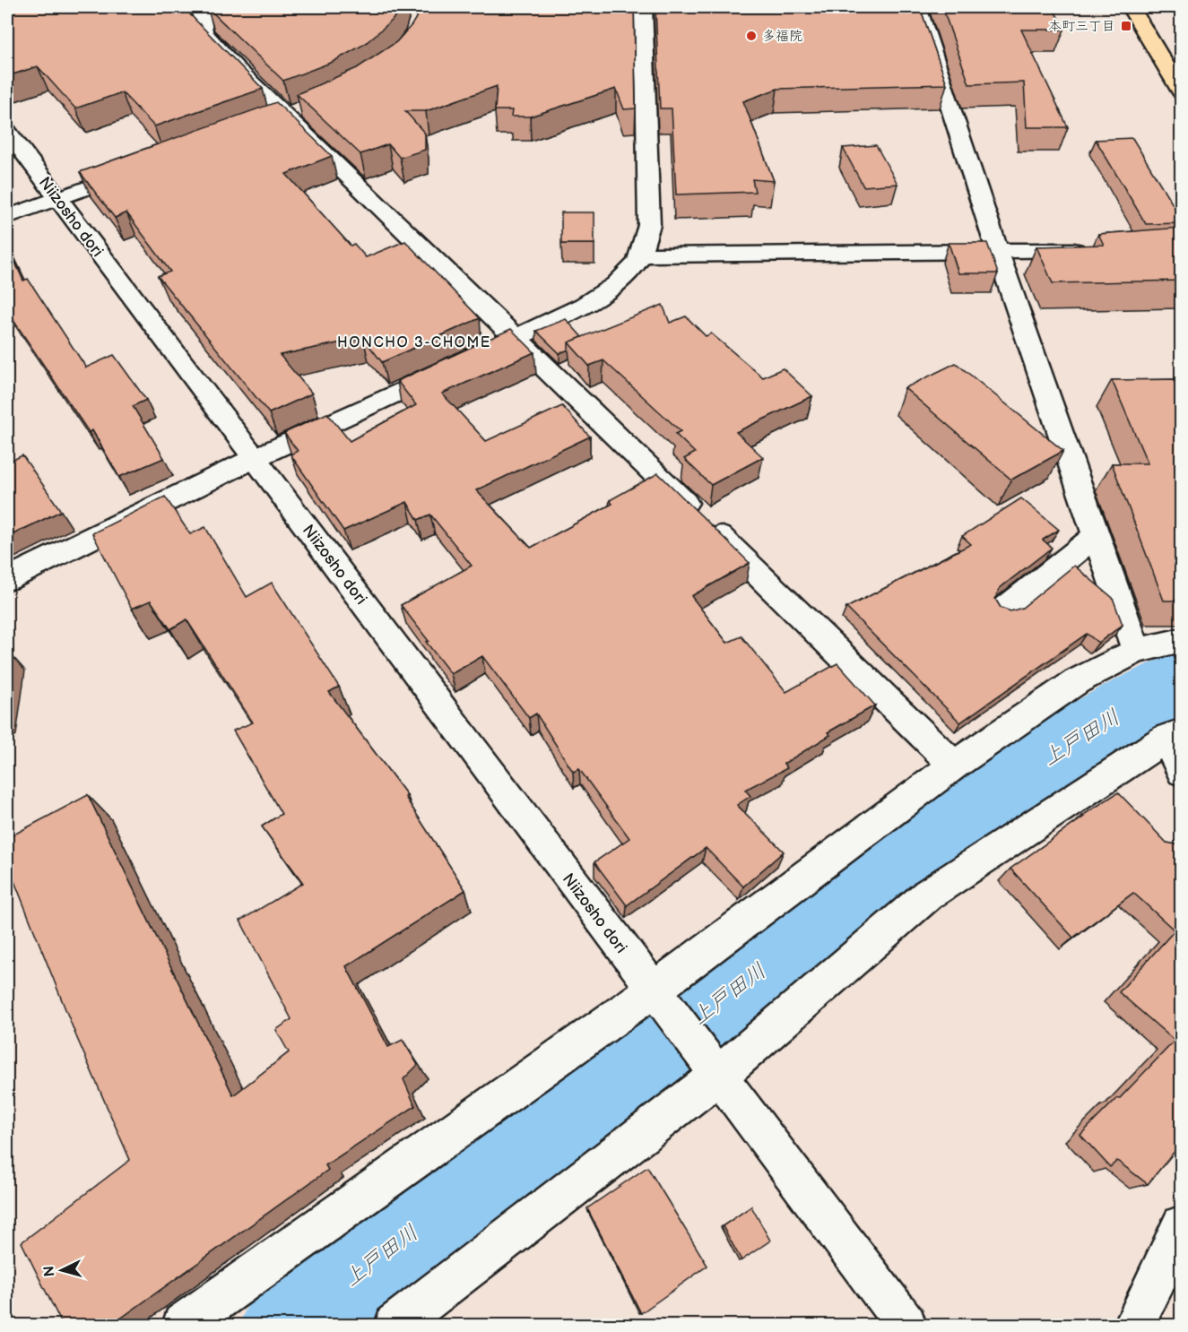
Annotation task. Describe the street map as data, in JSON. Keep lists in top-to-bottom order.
{
  "streets": {
    "street": ["Niizosho dori"]
  },
  "districts": ["HONCHO 3-CHOME"],
  "water": ["上戸田川"],
  "places": {
    "transit": ["本町三丁目"],
    "other": ["多福院"]
  },
  "north": "left"
}
